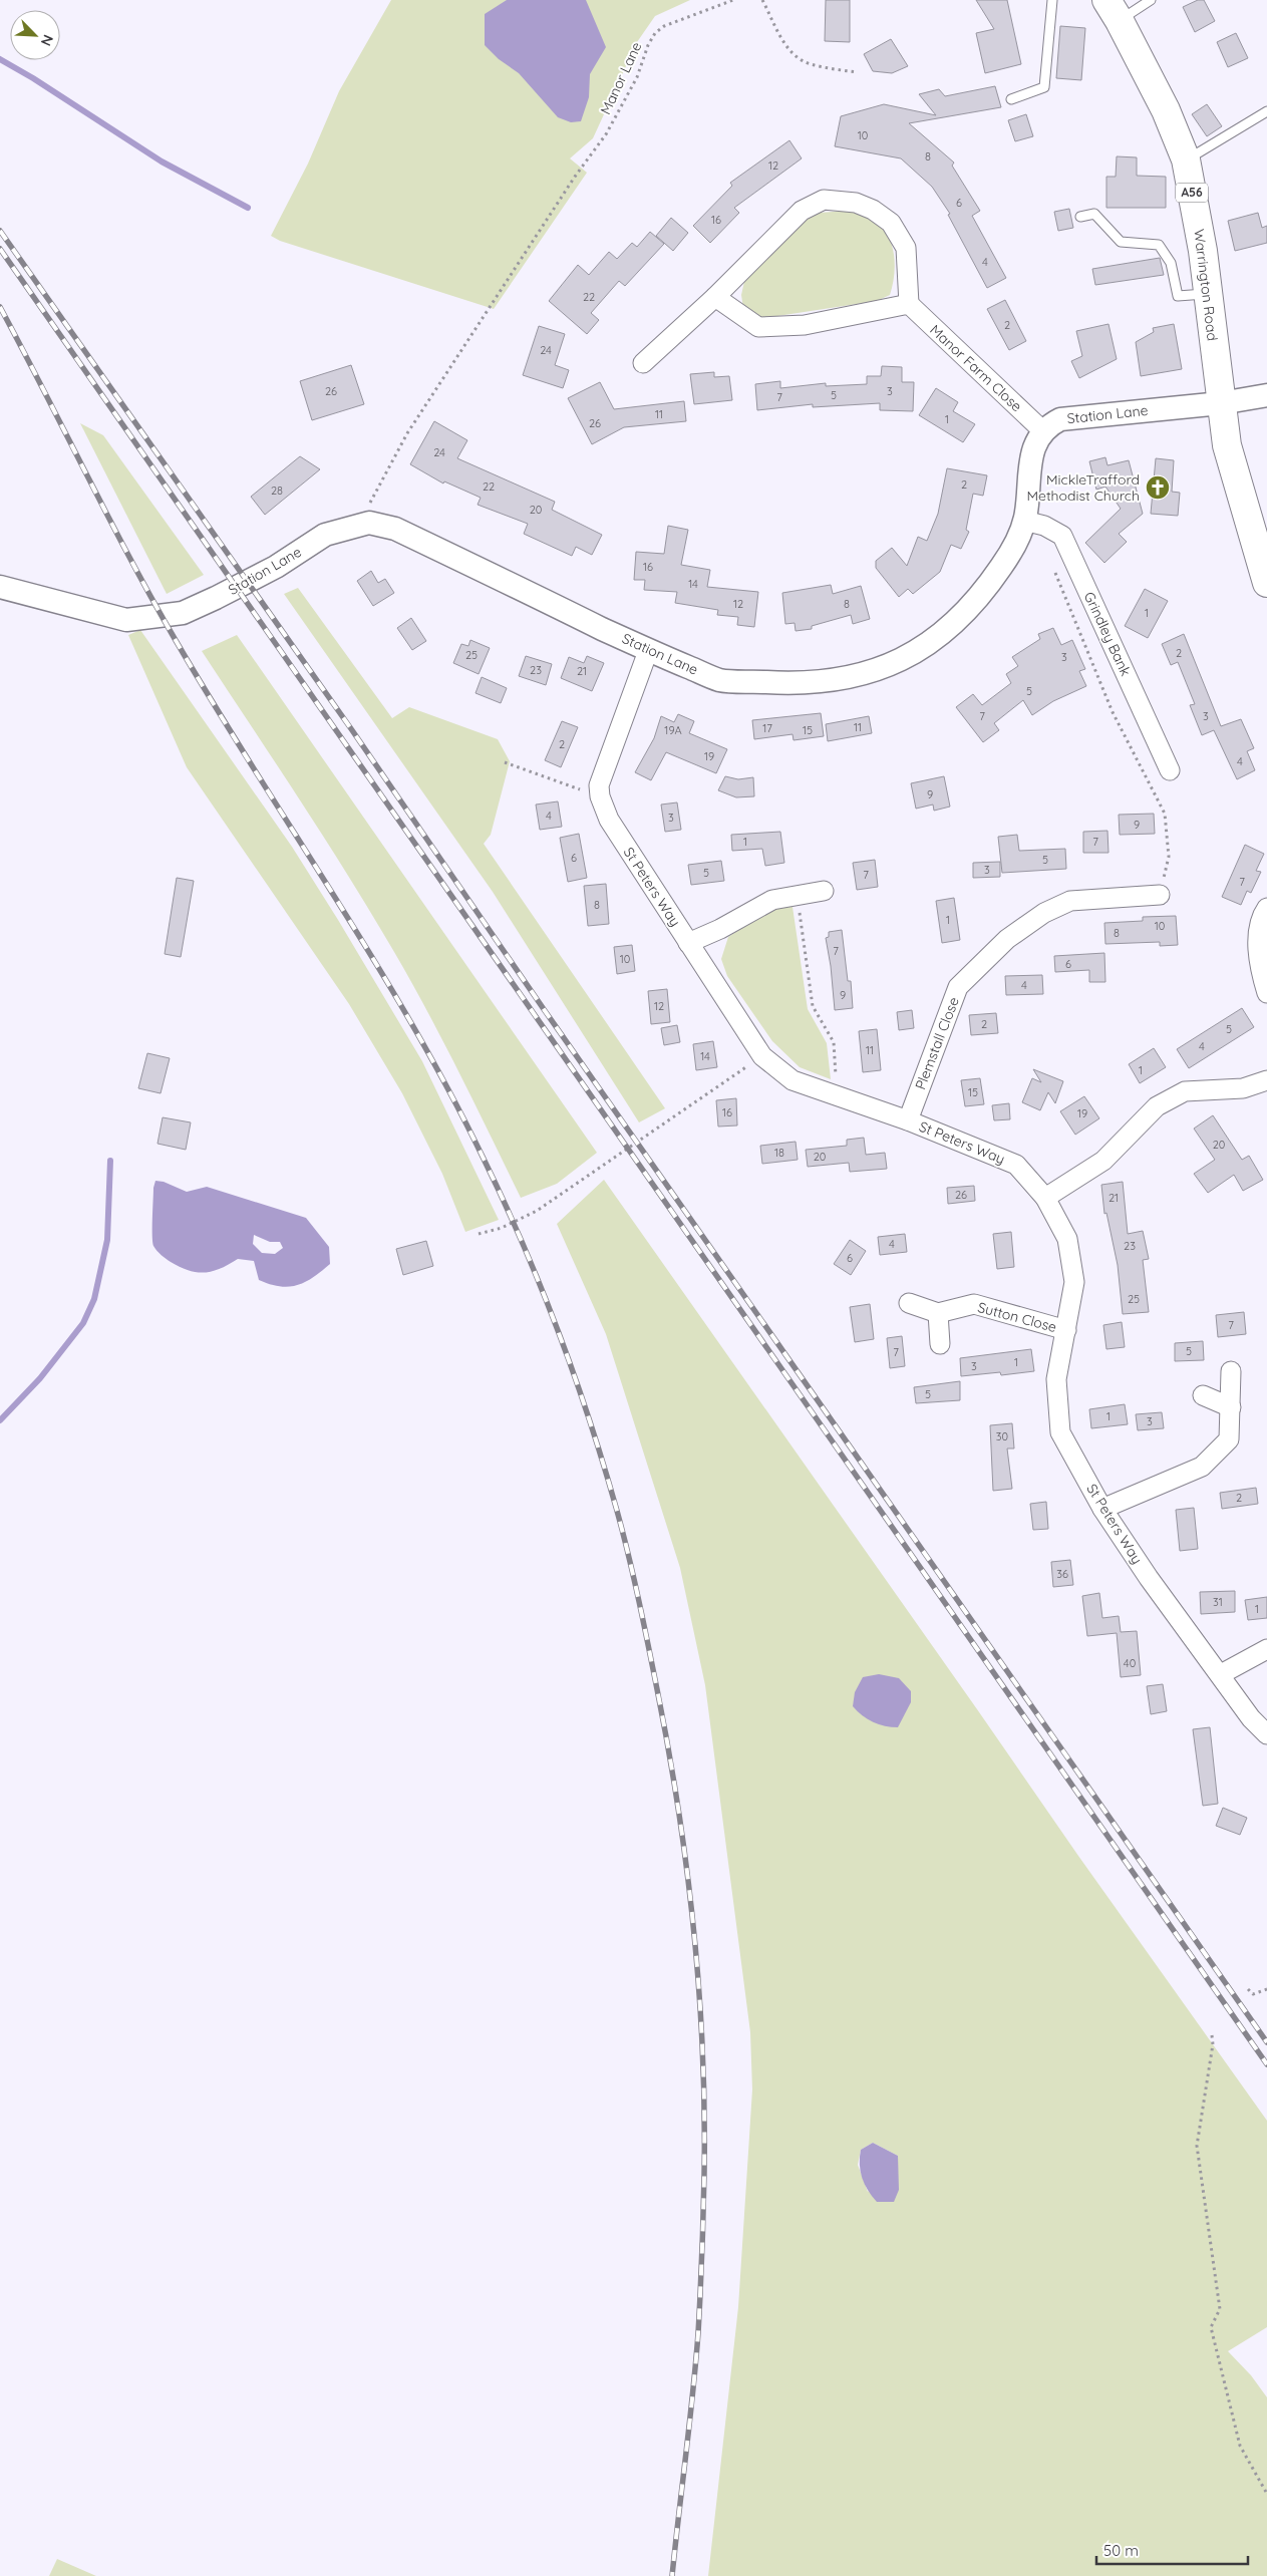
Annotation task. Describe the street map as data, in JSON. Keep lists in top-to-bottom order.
{
  "streets": {
    "main road": ["A56", "Warrington Road"],
    "street": [
      "Manor Farm Close",
      "Station Lane",
      "Grindley Bank",
      "St Peters Way",
      "Plemstall Close",
      "Sutton Close"
    ],
    "path": ["Manor Lane"]
  },
  "crossings": [
    ["Manor Lane", "Station Lane"],
    ["Warrington Road", "Station Lane"],
    ["Manor Farm Close", "Station Lane"],
    ["Station Lane", "Grindley Bank"],
    ["St Peters Way", "Plemstall Close"],
    ["St Peters Way", "Sutton Close"]
  ],
  "places": {
    "church": ["MickleTrafford Methodist Church"]
  },
  "house_numbers": [
    "10",
    "8",
    "12",
    "6",
    "16",
    "4",
    "22",
    "2",
    "24",
    "26",
    "3",
    "5",
    "7",
    "11",
    "1",
    "26",
    "24",
    "2",
    "22",
    "28",
    "20",
    "16",
    "14",
    "12",
    "8",
    "1",
    "2",
    "25",
    "3",
    "23",
    "21",
    "5",
    "7",
    "3",
    "11",
    "17",
    "19A",
    "15",
    "2",
    "19",
    "4",
    "9",
    "4",
    "3",
    "9",
    "1",
    "7",
    "6",
    "5",
    "3",
    "5",
    "7",
    "7",
    "8",
    "1",
    "10",
    "8",
    "7",
    "10",
    "6",
    "4",
    "9",
    "12",
    "2",
    "5",
    "4",
    "11",
    "14",
    "1",
    "15",
    "16",
    "19",
    "20",
    "18",
    "20",
    "26",
    "21",
    "4",
    "23",
    "6",
    "25",
    "7",
    "5",
    "7",
    "1",
    "3",
    "5",
    "1",
    "3",
    "30",
    "2",
    "36",
    "31",
    "1",
    "40"
  ],
  "scale_bar": "50 m",
  "north": "bottom right"
}
